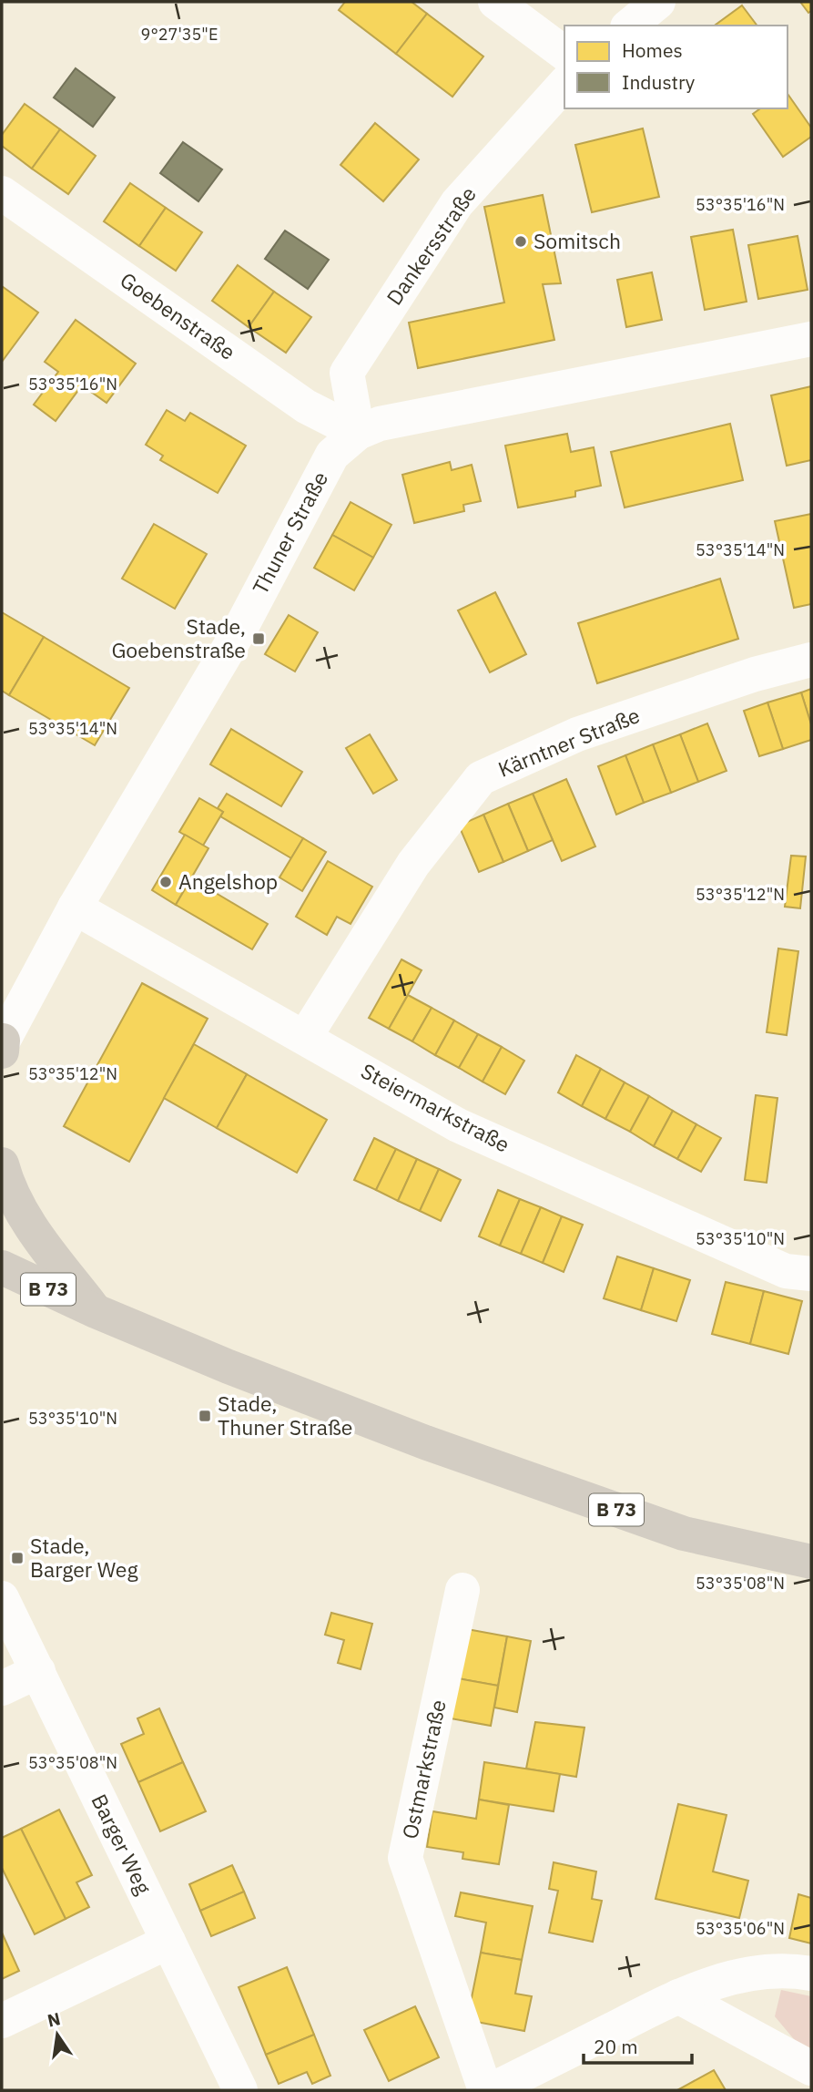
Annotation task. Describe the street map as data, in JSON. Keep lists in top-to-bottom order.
{
  "streets": {
    "main road": ["B 73"],
    "street": [
      "Dankersstraße",
      "Goebenstraße",
      "Thuner Straße",
      "Kärntner Straße",
      "Steiermarkstraße",
      "Ostmarkstraße",
      "Barger Weg"
    ]
  },
  "crossings": [
    ["Dankersstraße", "Goebenstraße"],
    ["Dankersstraße", "Thuner Straße"],
    ["Goebenstraße", "Thuner Straße"],
    ["Thuner Straße", "Steiermarkstraße"],
    ["Kärntner Straße", "Steiermarkstraße"]
  ],
  "places": {
    "other": ["Somitsch", "Angelshop"],
    "transit": ["Stade, Goebenstraße", "Stade, Thuner Straße", "Stade, Barger Weg"]
  },
  "legend": ["Homes", "Industry"],
  "scale_bar": "20 m",
  "north": "top",
  "coordinates": [
    "9°27'35\"E",
    "53°35'16\"N",
    "53°35'14\"N",
    "53°35'12\"N",
    "53°35'10\"N",
    "53°35'08\"N",
    "53°35'06\"N"
  ]
}
